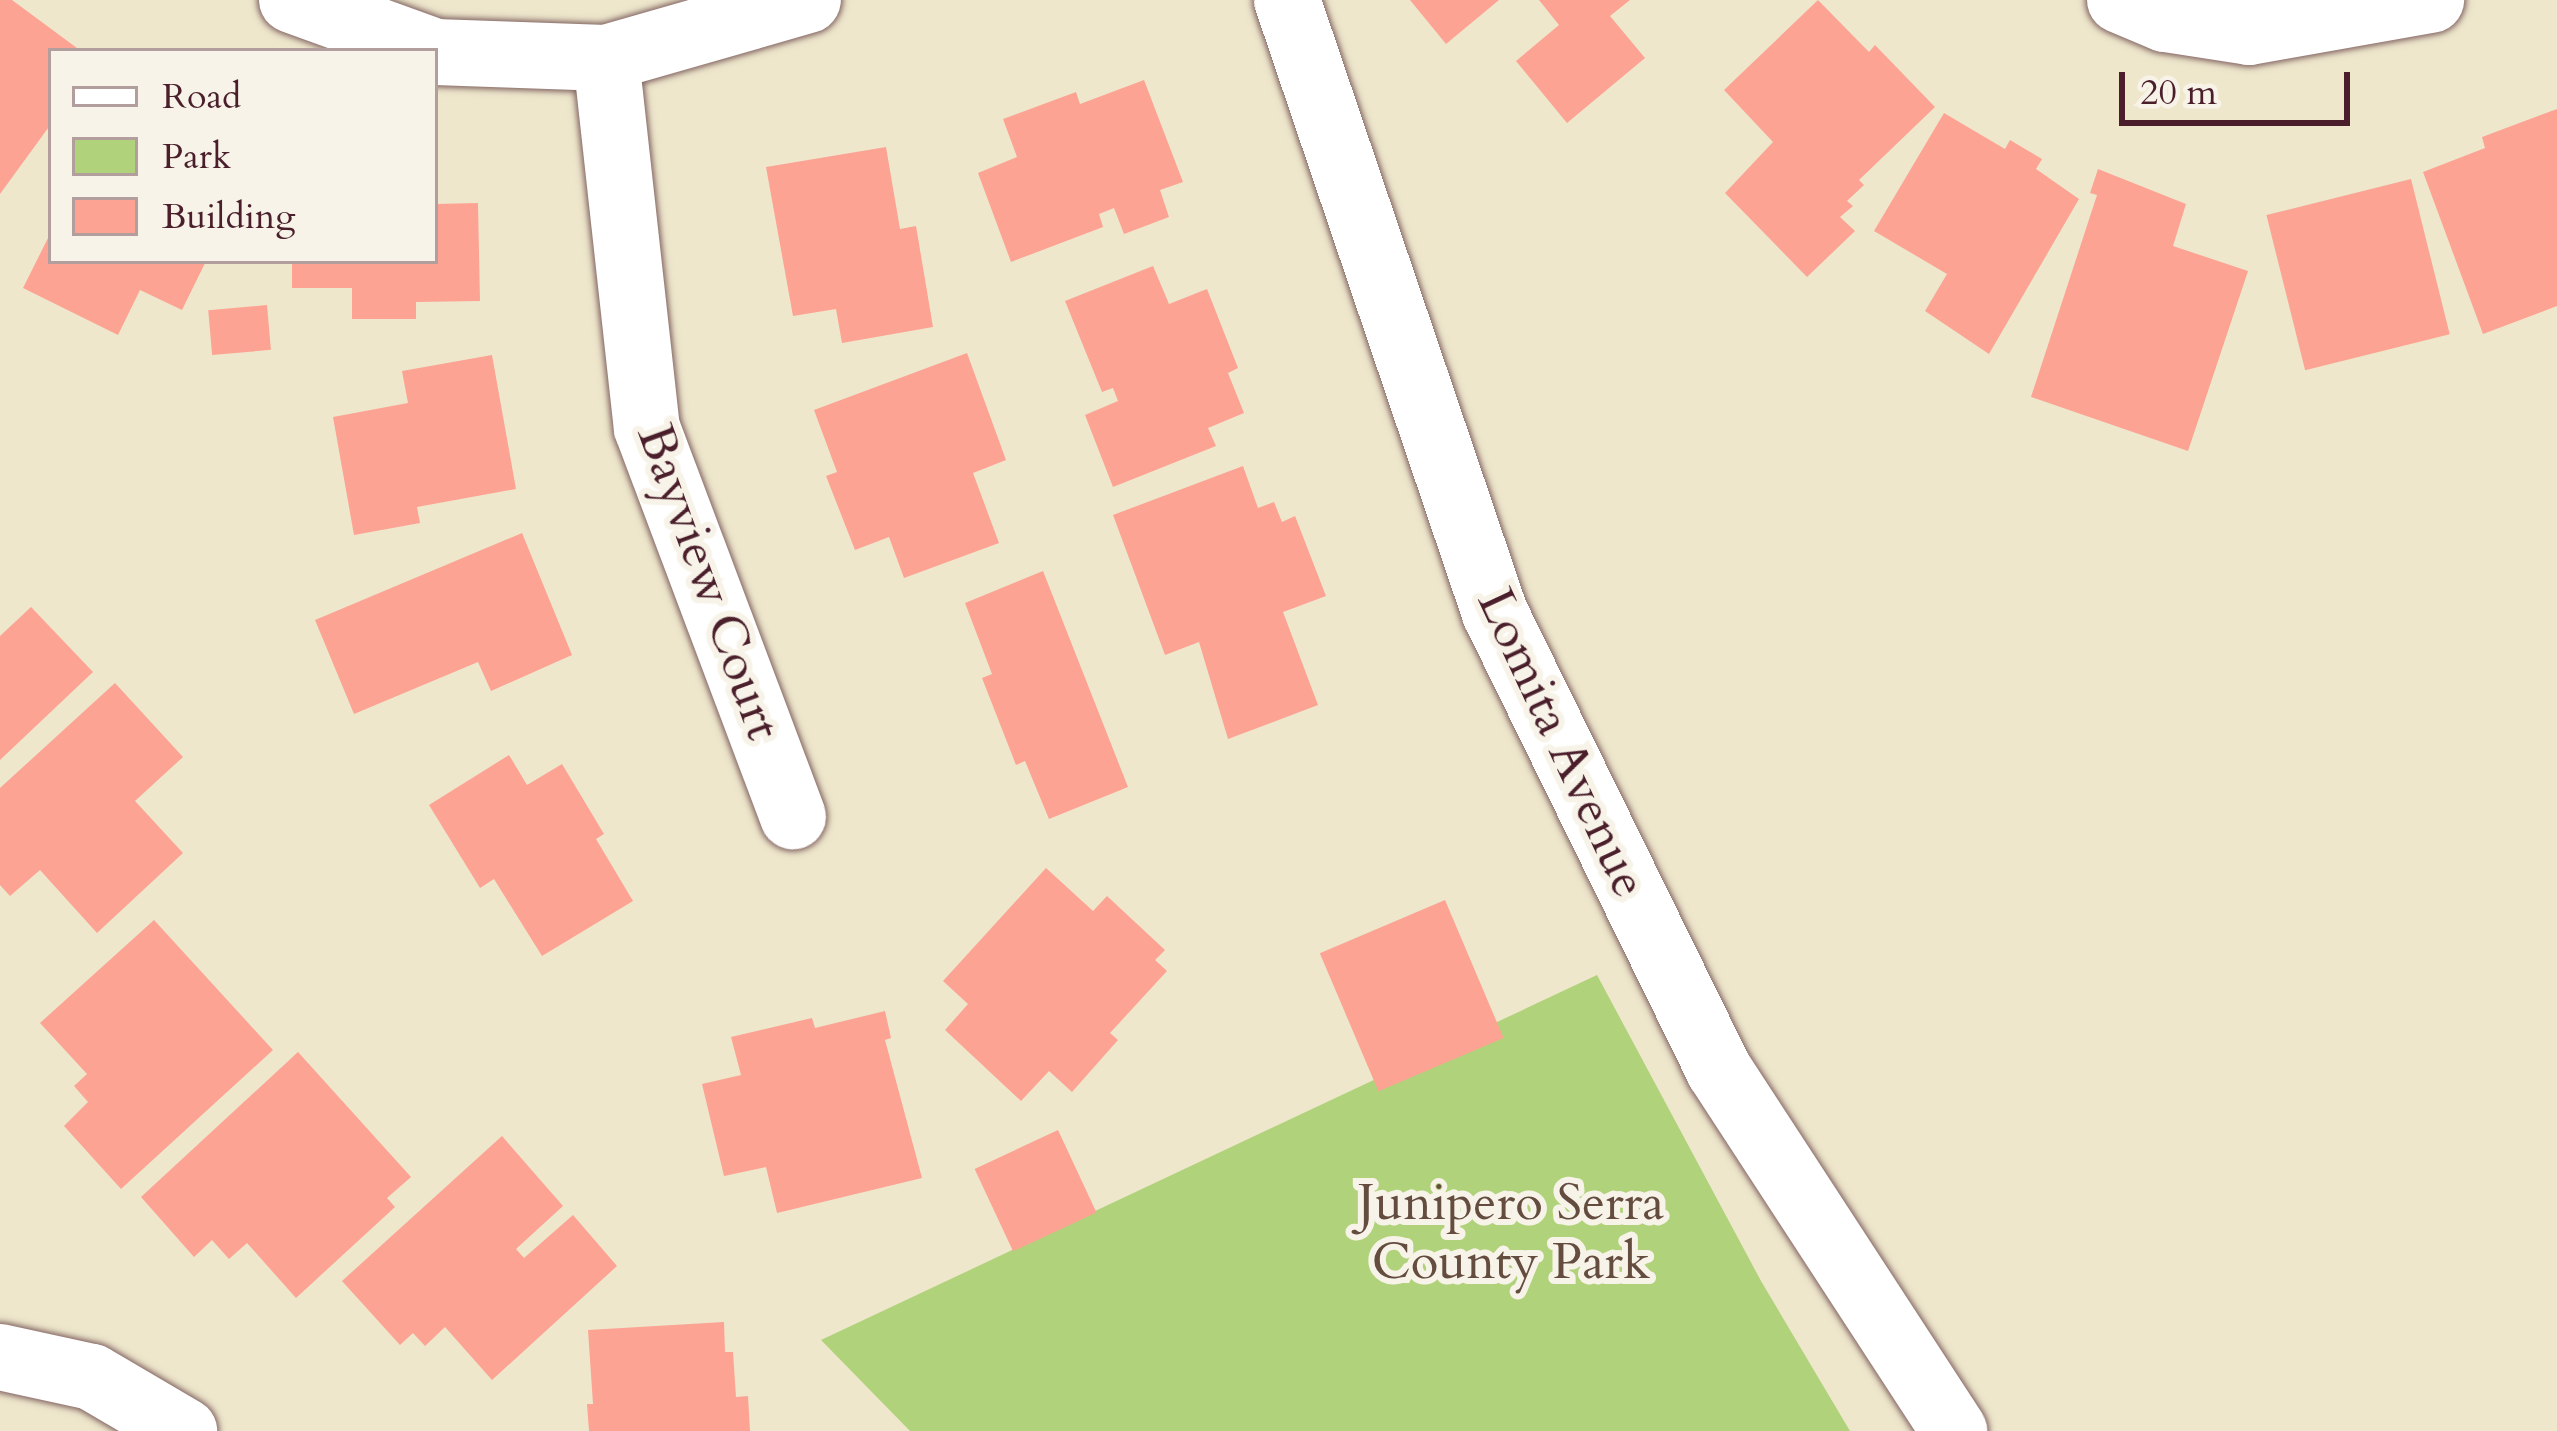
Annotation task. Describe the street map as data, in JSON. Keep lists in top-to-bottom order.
{
  "streets": {
    "street": ["Bayview Court", "Lomita Avenue"]
  },
  "parks": ["Junipero Serra County Park"],
  "legend": ["Road", "Park", "Building"],
  "scale_bar": "20 m"
}
